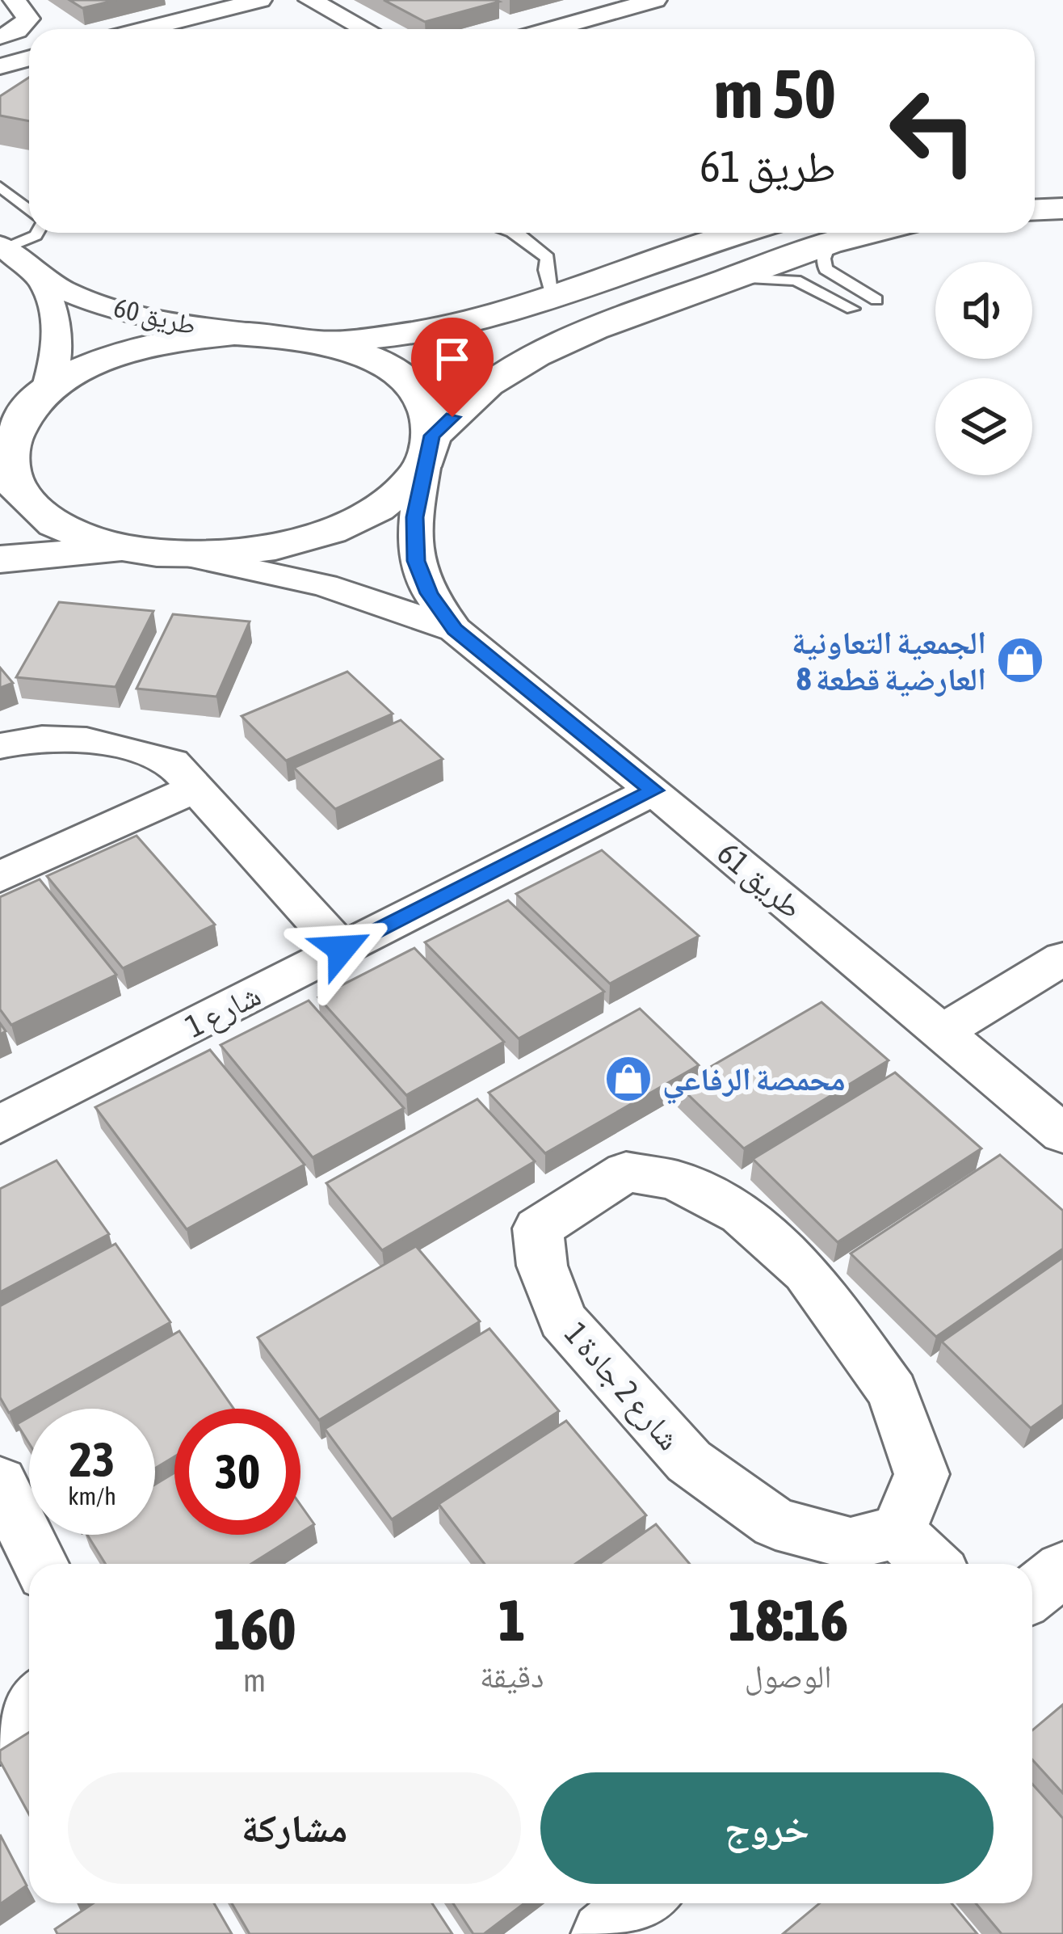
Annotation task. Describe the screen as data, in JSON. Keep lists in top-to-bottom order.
{
  "streets": {
    "street": [
      "طريق 60",
      "طريق 61",
      "شارع 1",
      "شارع 2 جادة 1"
    ]
  },
  "crossings": [
    ["طريق 61", "شارع 1"]
  ],
  "places": {
    "shop": ["الجمعية التعاونية العارضية قطعة 8", "محمصة الرفاعي"]
  },
  "page": {
    "turn": ["50 m", "طريق 61"],
    "speed": "23 km/h",
    "limit": "30",
    "eta": [
      "18:16",
      "الوصول",
      "1",
      "دقيقة",
      "160",
      "m"
    ],
    "buttons": ["خروج", "مشاركة"]
  }
}
